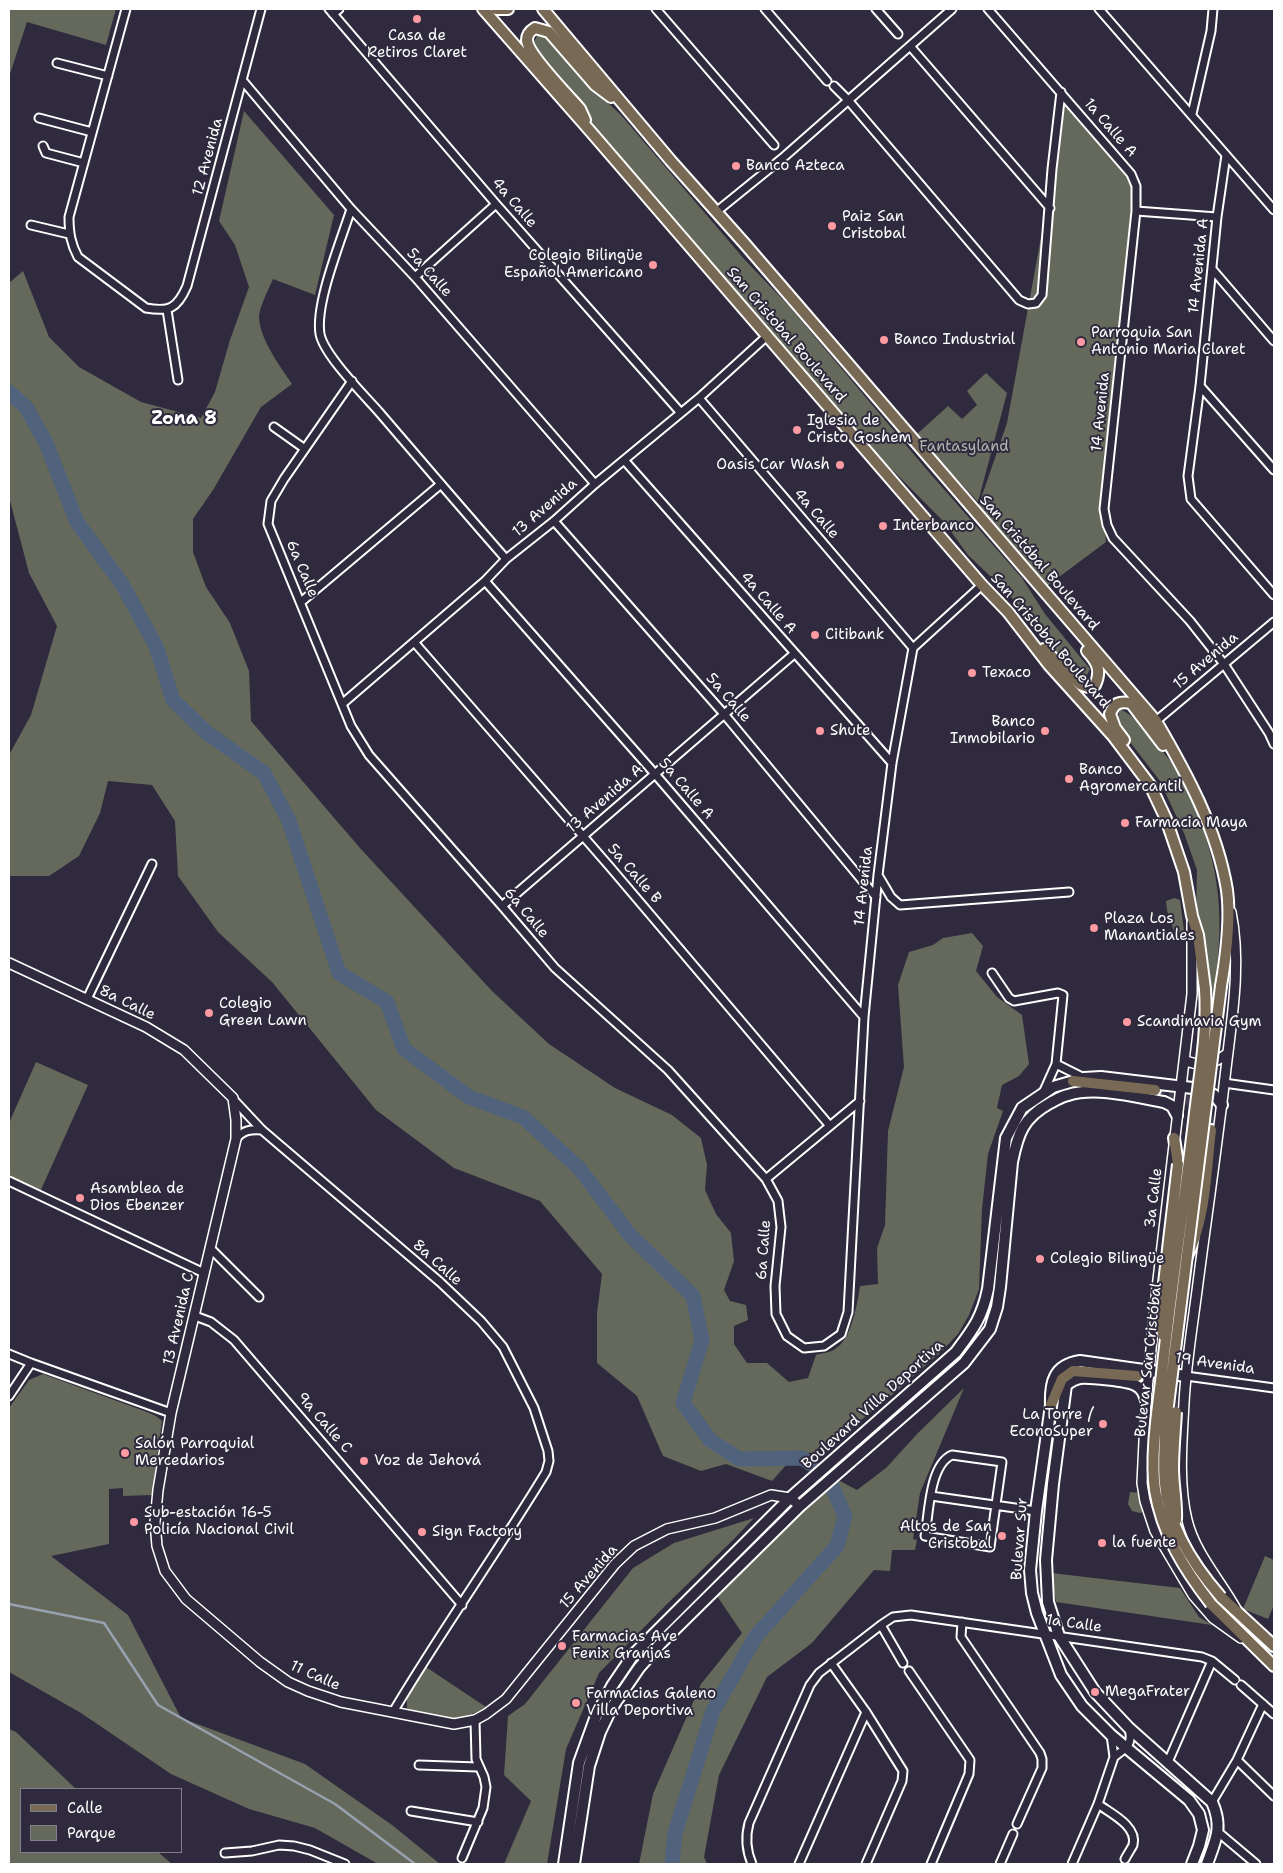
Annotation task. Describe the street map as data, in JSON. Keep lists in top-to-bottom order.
{
  "streets": {
    "main road": [
      "San Cristobal Boulevard",
      "San Cristóbal Boulevard",
      "Bulevar San Cristóbal",
      "19 Avenida",
      "Boulevard Villa Deportiva",
      "Bulevar Sur"
    ],
    "street": [
      "1a Calle A",
      "12 Avenida",
      "4a Calle",
      "14 Avenida A",
      "5a Calle",
      "14 Avenida",
      "13 Avenida",
      "6a Calle",
      "4a Calle A",
      "15 Avenida",
      "5a Calle A",
      "13 Avenida A",
      "5a Calle B",
      "8a Calle",
      "3a Calle",
      "13 Avenida C",
      "9a Calle C",
      "1a Calle",
      "11 Calle"
    ]
  },
  "crossings": [
    ["1a Calle A", "14 Avenida"],
    ["12 Avenida", "5a Calle"],
    ["4a Calle", "14 Avenida"],
    ["4a Calle", "13 Avenida"],
    ["5a Calle", "14 Avenida"],
    ["5a Calle", "13 Avenida"],
    ["5a Calle", "13 Avenida A"],
    ["San Cristobal Boulevard", "13 Avenida"],
    ["San Cristobal Boulevard", "3a Calle"],
    ["San Cristobal Boulevard", "Bulevar San Cristóbal"],
    ["14 Avenida", "6a Calle"],
    ["14 Avenida", "4a Calle A"],
    ["14 Avenida", "15 Avenida"],
    ["14 Avenida", "5a Calle A"],
    ["13 Avenida", "6a Calle"],
    ["13 Avenida", "4a Calle A"],
    ["13 Avenida", "5a Calle A"],
    ["13 Avenida", "5a Calle B"],
    ["San Cristóbal Boulevard", "15 Avenida"],
    ["San Cristóbal Boulevard", "Bulevar San Cristóbal"],
    ["6a Calle", "13 Avenida A"],
    ["4a Calle A", "13 Avenida A"],
    ["15 Avenida", "Boulevard Villa Deportiva"],
    ["15 Avenida", "11 Calle"],
    ["5a Calle A", "13 Avenida A"],
    ["13 Avenida A", "5a Calle B"],
    ["8a Calle", "13 Avenida C"],
    ["8a Calle", "9a Calle C"],
    ["3a Calle", "Bulevar San Cristóbal"],
    ["3a Calle", "19 Avenida"],
    ["3a Calle", "Boulevard Villa Deportiva"],
    ["3a Calle", "Bulevar Sur"],
    ["13 Avenida C", "9a Calle C"],
    ["13 Avenida C", "11 Calle"],
    ["19 Avenida", "Bulevar Sur"],
    ["Bulevar Sur", "1a Calle"]
  ],
  "districts": ["Zona 8"],
  "parks": ["Fantasyland"],
  "places": [
    "Casa de Retiros Claret",
    "Banco Azteca",
    "Paiz San Cristobal",
    "Colegio Bilingüe Español Americano",
    "Banco Industrial",
    "Parroquia San Antonio Maria Claret",
    "Iglesia de Cristo Goshem",
    "Oasis Car Wash",
    "Interbanco",
    "Citibank",
    "Texaco",
    "Shute",
    "Banco Inmobilario",
    "Banco Agromercantil",
    "Farmacia Maya",
    "Plaza Los Manantiales",
    "Colegio Green Lawn",
    "Scandinavia Gym",
    "Asamblea de Dios Ebenzer",
    "Colegio Bilingüe",
    "La Torre / EconoSuper",
    "Salón Parroquial Mercedarios",
    "Voz de Jehová",
    "Sub-estación 16-5 Policía Nacional Civil",
    "Sign Factory",
    "Altos de San Cristobal",
    "la fuente",
    "Farmacias Ave Fenix Granjas",
    "MegaFrater",
    "Farmacias Galeno Villa Deportiva"
  ],
  "legend": ["Calle", "Parque"]
}
